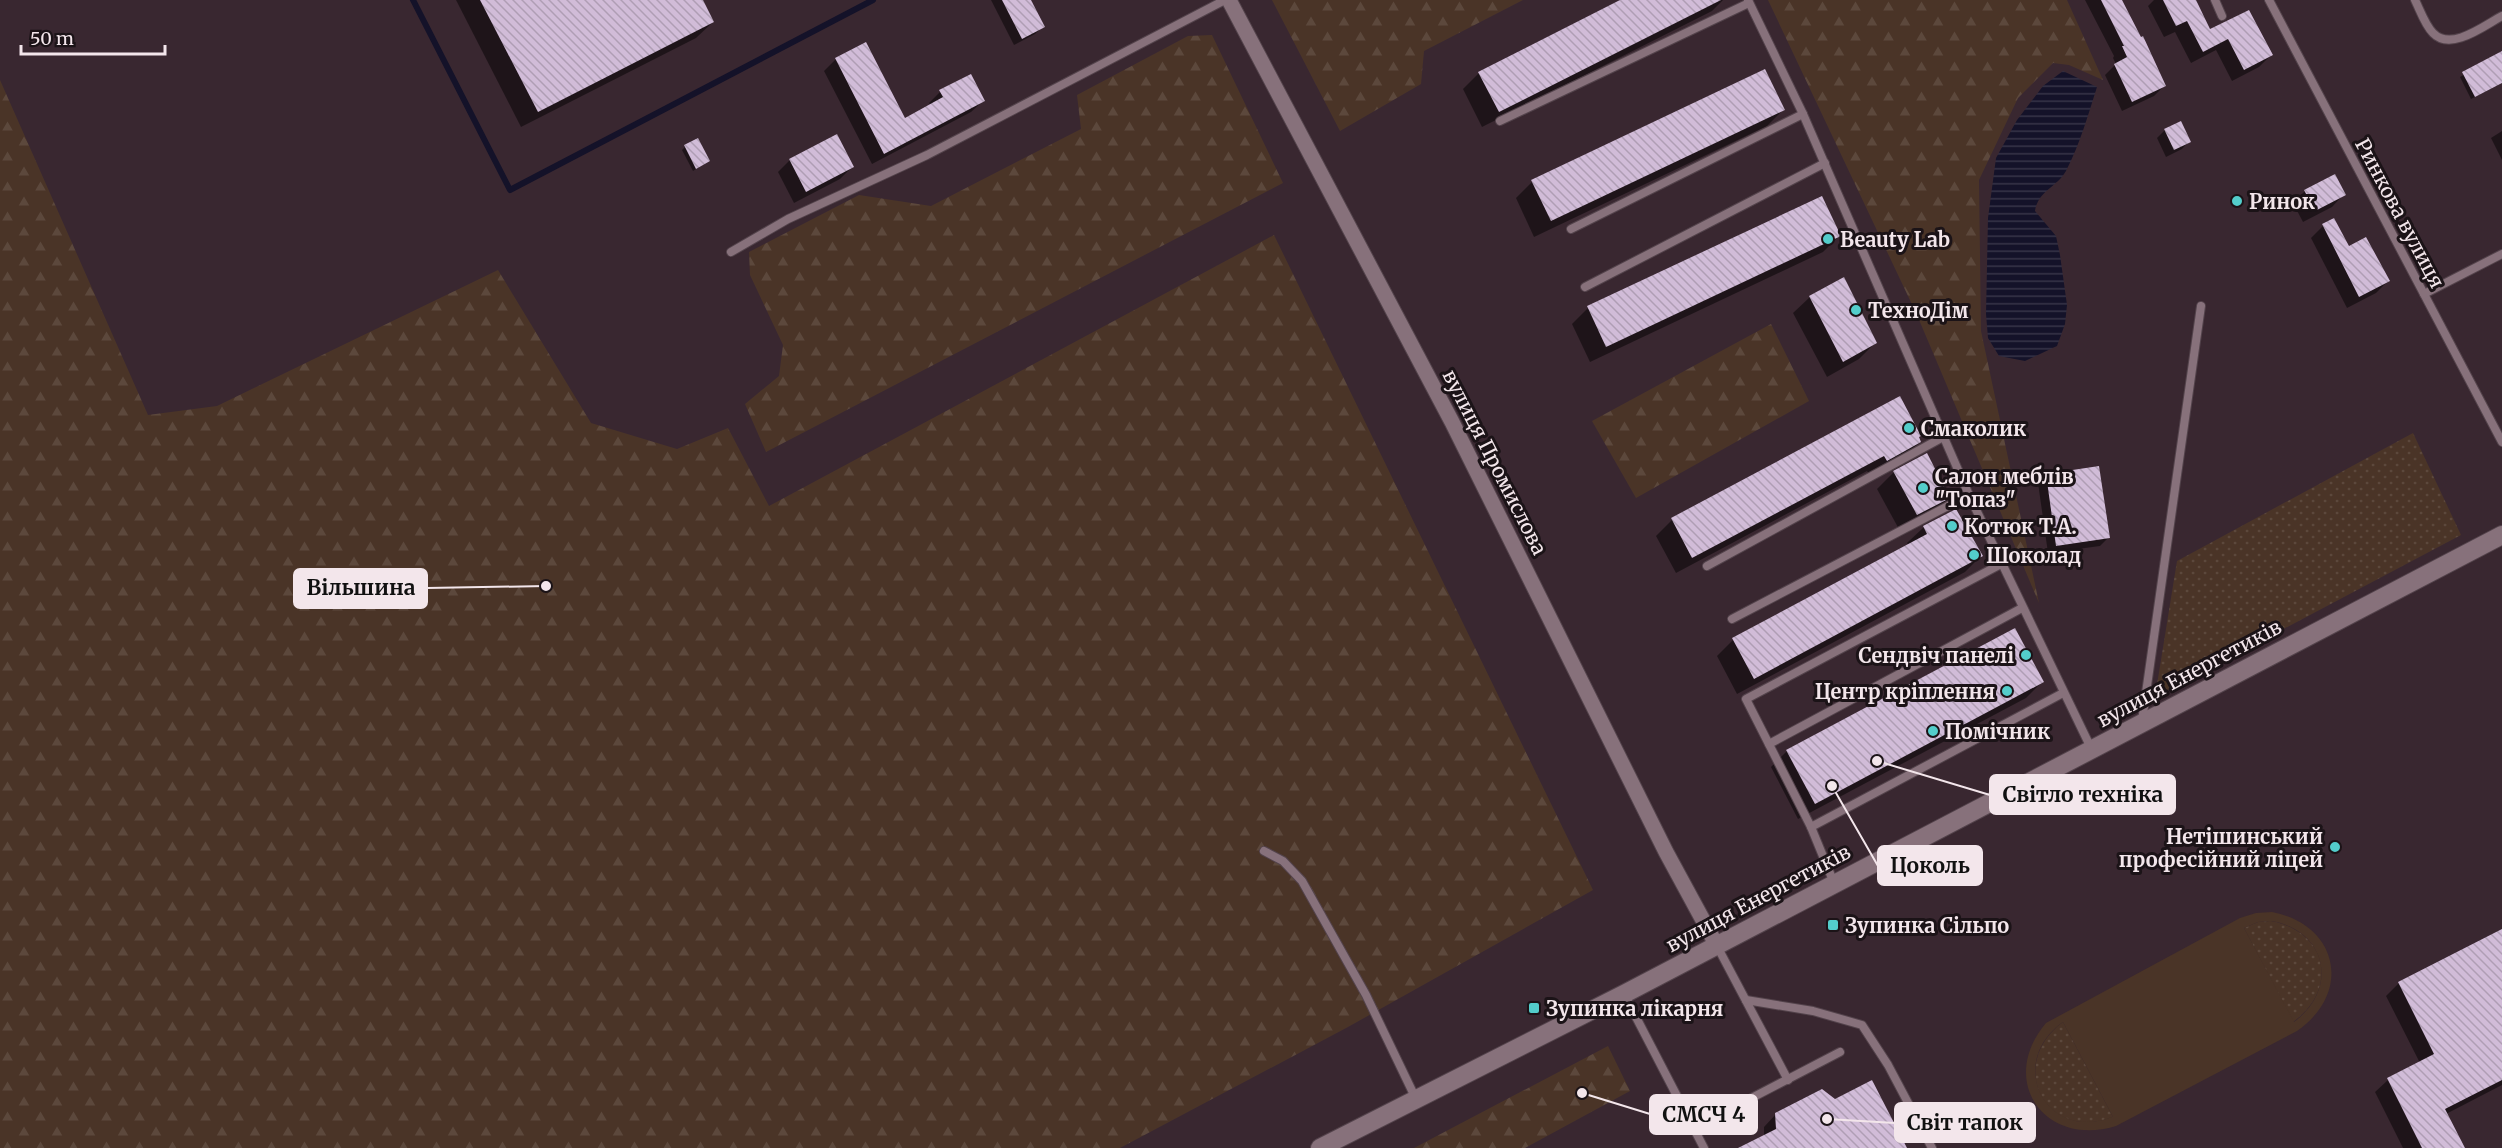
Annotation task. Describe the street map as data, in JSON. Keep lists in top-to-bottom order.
{
  "streets": {
    "main road": ["вулиця Енергетиків"],
    "street": ["вулиця Промислова"],
    "lane": ["Ринкова вулиця"]
  },
  "crossings": [
    ["вулиця Промислова", "вулиця Енергетиків"]
  ],
  "places": {
    "other": [
      "Ринок",
      "Beauty Lab",
      "ТехноДім",
      "Смаколик",
      "Салон меблів \"Топаз\"",
      "Котюк Т.А.",
      "Шоколад",
      "Вільшина",
      "Сендвіч панелі",
      "Центр кріплення",
      "Помічник",
      "Світло техніка",
      "Цоколь",
      "Нетішинський професійний ліцей",
      "СМСЧ 4",
      "Світ тапок"
    ],
    "transit": ["Зупинка Сільпо", "Зупинка лікарня"]
  },
  "scale_bar": "50 m"
}
